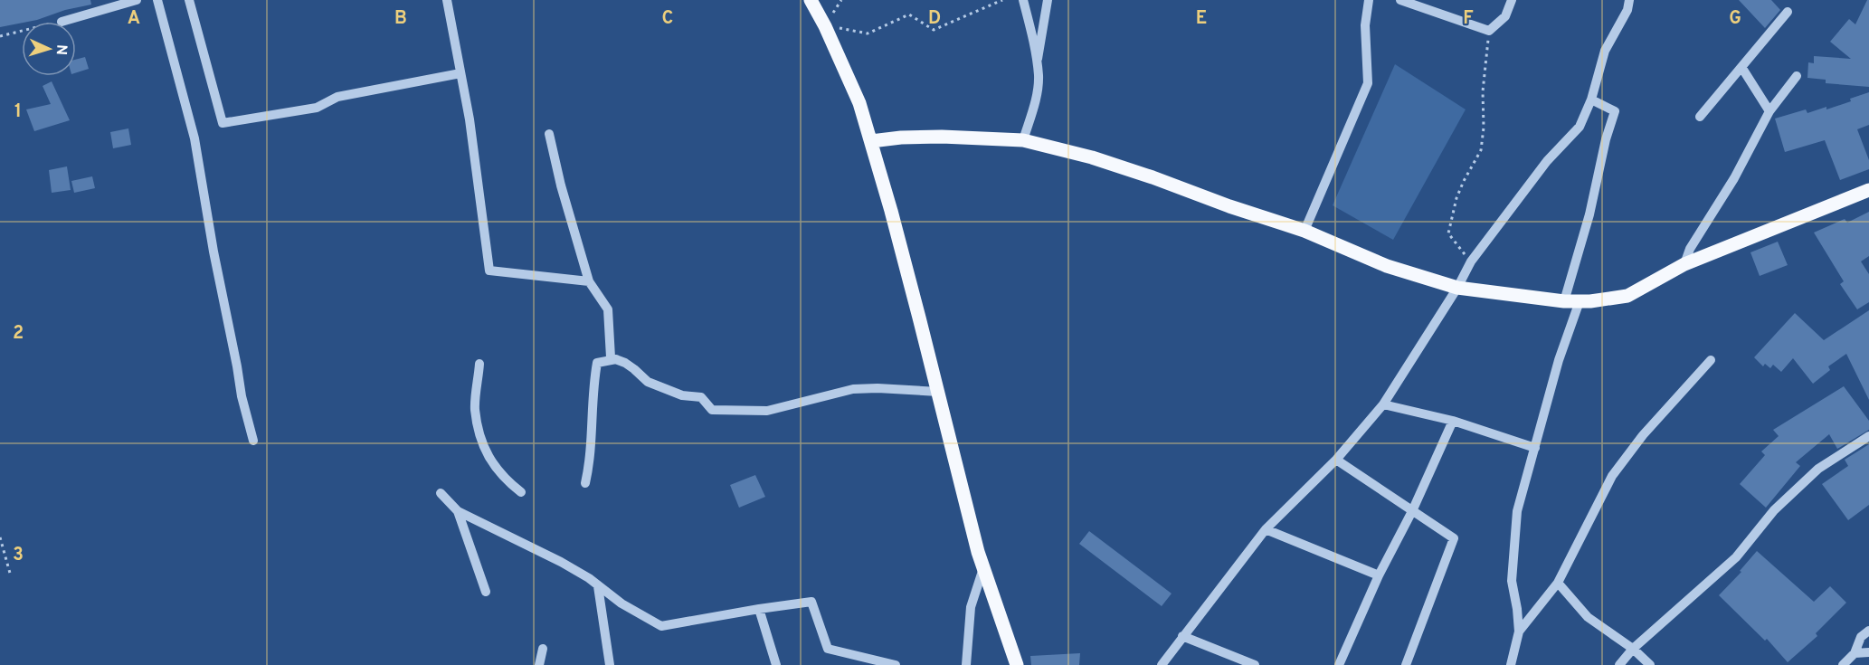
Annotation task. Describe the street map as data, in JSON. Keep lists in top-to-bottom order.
{
  "north": "right",
  "grid": {
    "columns": [
      "A",
      "B",
      "C",
      "D",
      "E",
      "F",
      "G"
    ],
    "rows": ["1", "2", "3"]
  }
}
